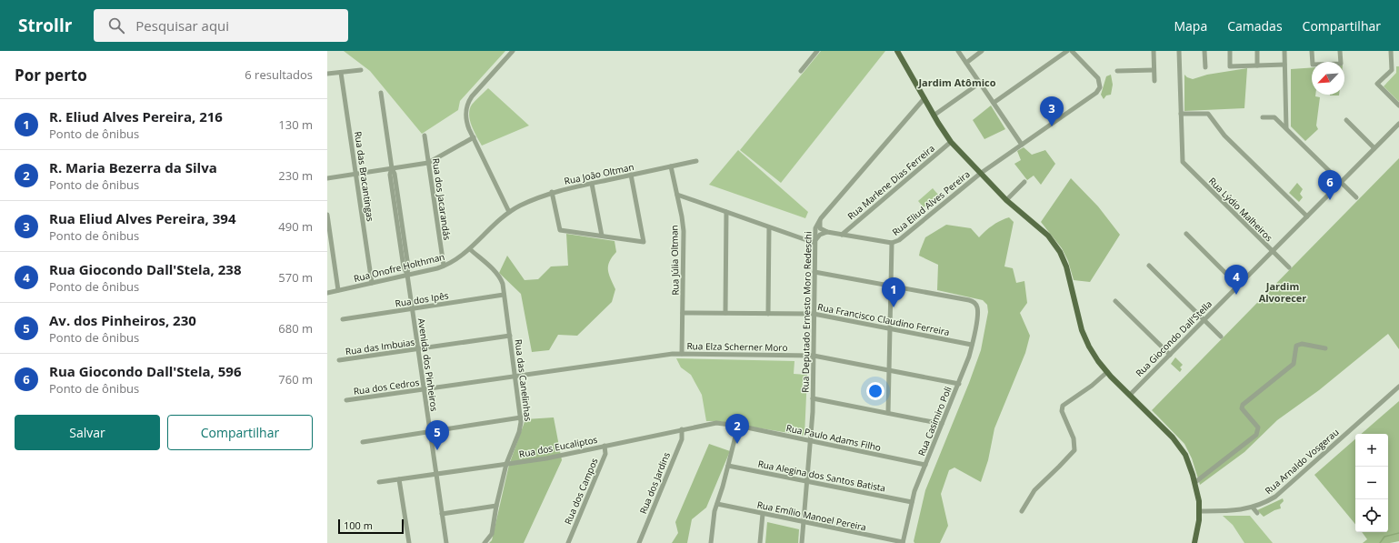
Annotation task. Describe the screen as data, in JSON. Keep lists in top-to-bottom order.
{
  "streets": {
    "street": [
      "Rua João Oltman",
      "Rua das Bracantingas",
      "Rua Marlene Dias Ferreira",
      "Rua dos Jacarandás",
      "Rua Eliud Alves Pereira",
      "Rua Lýdio Malheiros",
      "Rua Júlia Oltman",
      "Rua Onofre Holthman",
      "Rua dos Ipês",
      "Rua Deputado Ernesto Moro Redeschi",
      "Rua Francisco Claudino Ferreira",
      "Rua Giocondo Dall'Stella",
      "Rua das Imbuias",
      "Rua Elza Scherner Moro",
      "Avenida dos Pinheiros",
      "Rua das Canelinhas",
      "Rua dos Cedros",
      "Rua Casimiro Poli",
      "Rua Paulo Adams Filho",
      "Rua dos Eucaliptos",
      "Rua Arnaldo Vosgerau",
      "Rua Alegina dos Santos Batista",
      "Rua dos Jardins",
      "Rua dos Campos",
      "Rua Emílio Manoel Pereira"
    ]
  },
  "crossings": [
    ["Rua João Oltman", "Rua Júlia Oltman"],
    ["Rua João Oltman", "Rua Onofre Holthman"],
    ["Rua das Bracantingas", "Rua Onofre Holthman"],
    ["Rua dos Jacarandás", "Rua Onofre Holthman"],
    ["Rua Eliud Alves Pereira", "Rua Francisco Claudino Ferreira"],
    ["Rua Eliud Alves Pereira", "Rua Elza Scherner Moro"],
    ["Rua Eliud Alves Pereira", "Rua Casimiro Poli"],
    ["Rua Lýdio Malheiros", "Rua Giocondo Dall'Stella"],
    ["Rua Júlia Oltman", "Rua Francisco Claudino Ferreira"],
    ["Rua Júlia Oltman", "Rua Elza Scherner Moro"],
    ["Rua Onofre Holthman", "Avenida dos Pinheiros"],
    ["Rua Onofre Holthman", "Rua das Canelinhas"],
    ["Rua dos Ipês", "Avenida dos Pinheiros"],
    ["Rua dos Ipês", "Rua das Canelinhas"],
    ["Rua Deputado Ernesto Moro Redeschi", "Rua Francisco Claudino Ferreira"],
    ["Rua Deputado Ernesto Moro Redeschi", "Rua Elza Scherner Moro"],
    ["Rua Deputado Ernesto Moro Redeschi", "Rua Paulo Adams Filho"],
    ["Rua Deputado Ernesto Moro Redeschi", "Rua Alegina dos Santos Batista"],
    ["Rua Deputado Ernesto Moro Redeschi", "Rua Emílio Manoel Pereira"],
    ["Rua Francisco Claudino Ferreira", "Rua Casimiro Poli"],
    ["Rua das Imbuias", "Avenida dos Pinheiros"],
    ["Rua das Imbuias", "Rua das Canelinhas"],
    ["Rua Elza Scherner Moro", "Rua das Canelinhas"],
    ["Rua Elza Scherner Moro", "Rua dos Cedros"],
    ["Rua Elza Scherner Moro", "Rua Casimiro Poli"],
    ["Avenida dos Pinheiros", "Rua dos Cedros"],
    ["Avenida dos Pinheiros", "Rua dos Eucaliptos"],
    ["Rua das Canelinhas", "Rua dos Cedros"],
    ["Rua das Canelinhas", "Rua dos Eucaliptos"],
    ["Rua Casimiro Poli", "Rua Paulo Adams Filho"],
    ["Rua Casimiro Poli", "Rua Alegina dos Santos Batista"],
    ["Rua Casimiro Poli", "Rua Emílio Manoel Pereira"],
    ["Rua Paulo Adams Filho", "Rua dos Eucaliptos"],
    ["Rua dos Eucaliptos", "Rua dos Jardins"],
    ["Rua dos Eucaliptos", "Rua dos Campos"]
  ],
  "districts": ["Jardim Atômico", "Jardim Alvorecer"],
  "scale_bar": "100 m",
  "north": "bottom left",
  "page": {
    "header": "Strollr",
    "search": "Pesquisar aqui",
    "nav": ["Mapa", "Camadas", "Compartilhar"],
    "heading": ["Por perto", "6 resultados"],
    "pins": [
      "3",
      "6",
      "4",
      "1",
      "2",
      "5"
    ],
    "list": [
      {
        "mark": "1",
        "name": "R. Eliud Alves Pereira, 216",
        "note": "Ponto de ônibus",
        "value": "130 m"
      },
      {
        "mark": "2",
        "name": "R. Maria Bezerra da Silva",
        "note": "Ponto de ônibus",
        "value": "230 m"
      },
      {
        "mark": "3",
        "name": "Rua Eliud Alves Pereira, 394",
        "note": "Ponto de ônibus",
        "value": "490 m"
      },
      {
        "mark": "4",
        "name": "Rua Giocondo Dall'Stela, 238",
        "note": "Ponto de ônibus",
        "value": "570 m"
      },
      {
        "mark": "5",
        "name": "Av. dos Pinheiros, 230",
        "note": "Ponto de ônibus",
        "value": "680 m"
      },
      {
        "mark": "6",
        "name": "Rua Giocondo Dall'Stela, 596",
        "note": "Ponto de ônibus",
        "value": "760 m"
      }
    ],
    "buttons": ["Salvar", "Compartilhar"],
    "map_buttons": ["+", "−"],
    "scale": "100 m"
  }
}
